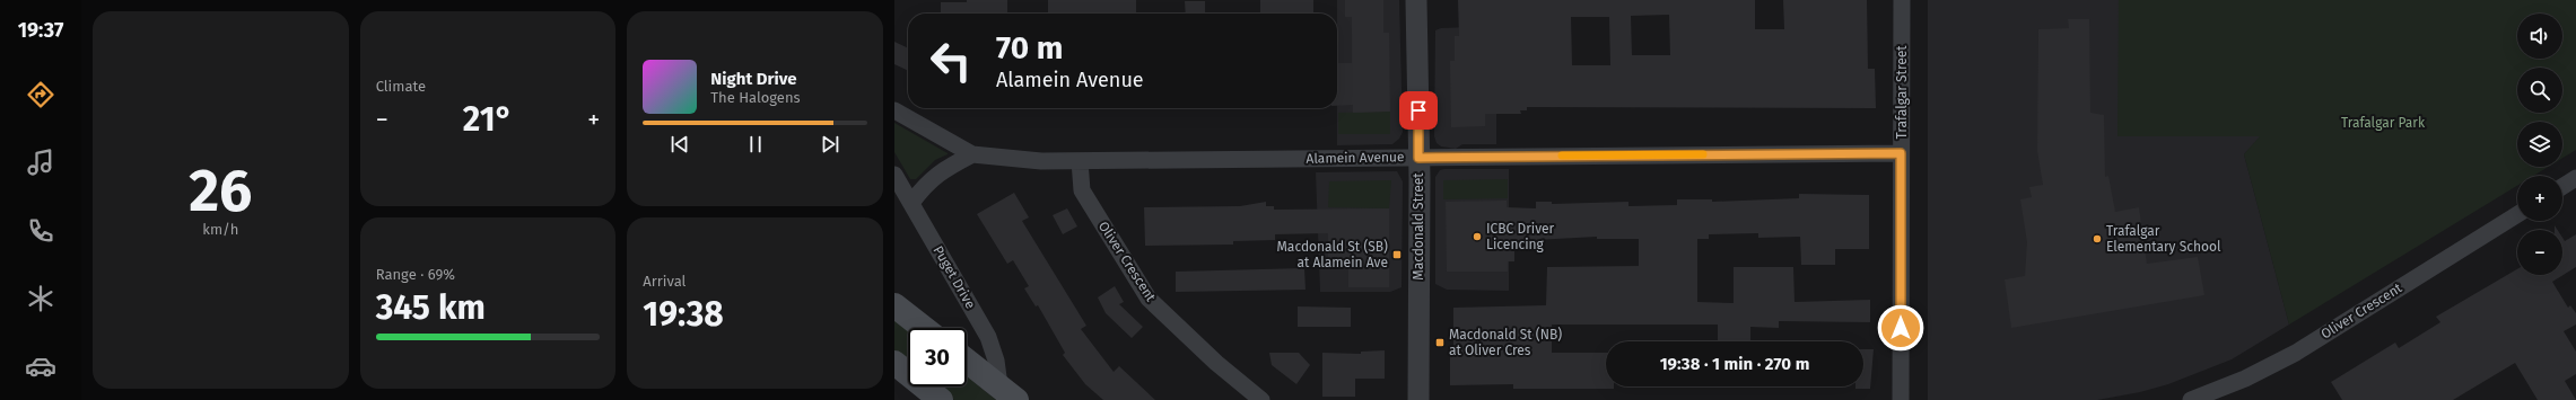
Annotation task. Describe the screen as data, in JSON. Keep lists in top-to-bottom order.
{
  "streets": {
    "street": [
      "Trafalgar Street",
      "Alamein Avenue",
      "Macdonald Street",
      "Oliver Crescent",
      "Puget Drive"
    ]
  },
  "crossings": [
    ["Trafalgar Street", "Alamein Avenue"],
    ["Alamein Avenue", "Macdonald Street"],
    ["Alamein Avenue", "Oliver Crescent"]
  ],
  "parks": ["Trafalgar Park"],
  "places": {
    "other": ["ICBC Driver Licencing", "Trafalgar Elementary School"],
    "transit": ["Macdonald St (SB) at Alamein Ave", "Macdonald St (NB) at Oliver Cres"]
  },
  "page": {
    "tabs": "19:37",
    "tile": [
      ["26", "km/h"],
      "Climate",
      ["Range · 69%", "345 km"],
      ["Arrival", "19:38"]
    ],
    "map_buttons": ["+", "−"],
    "turn": ["70 m", "Alamein Avenue"],
    "song": ["Night Drive", "The Halogens"],
    "heat": ["−", "21°", "+"],
    "limit": "30",
    "trip": "19:38 · 1 min · 270 m"
  }
}
